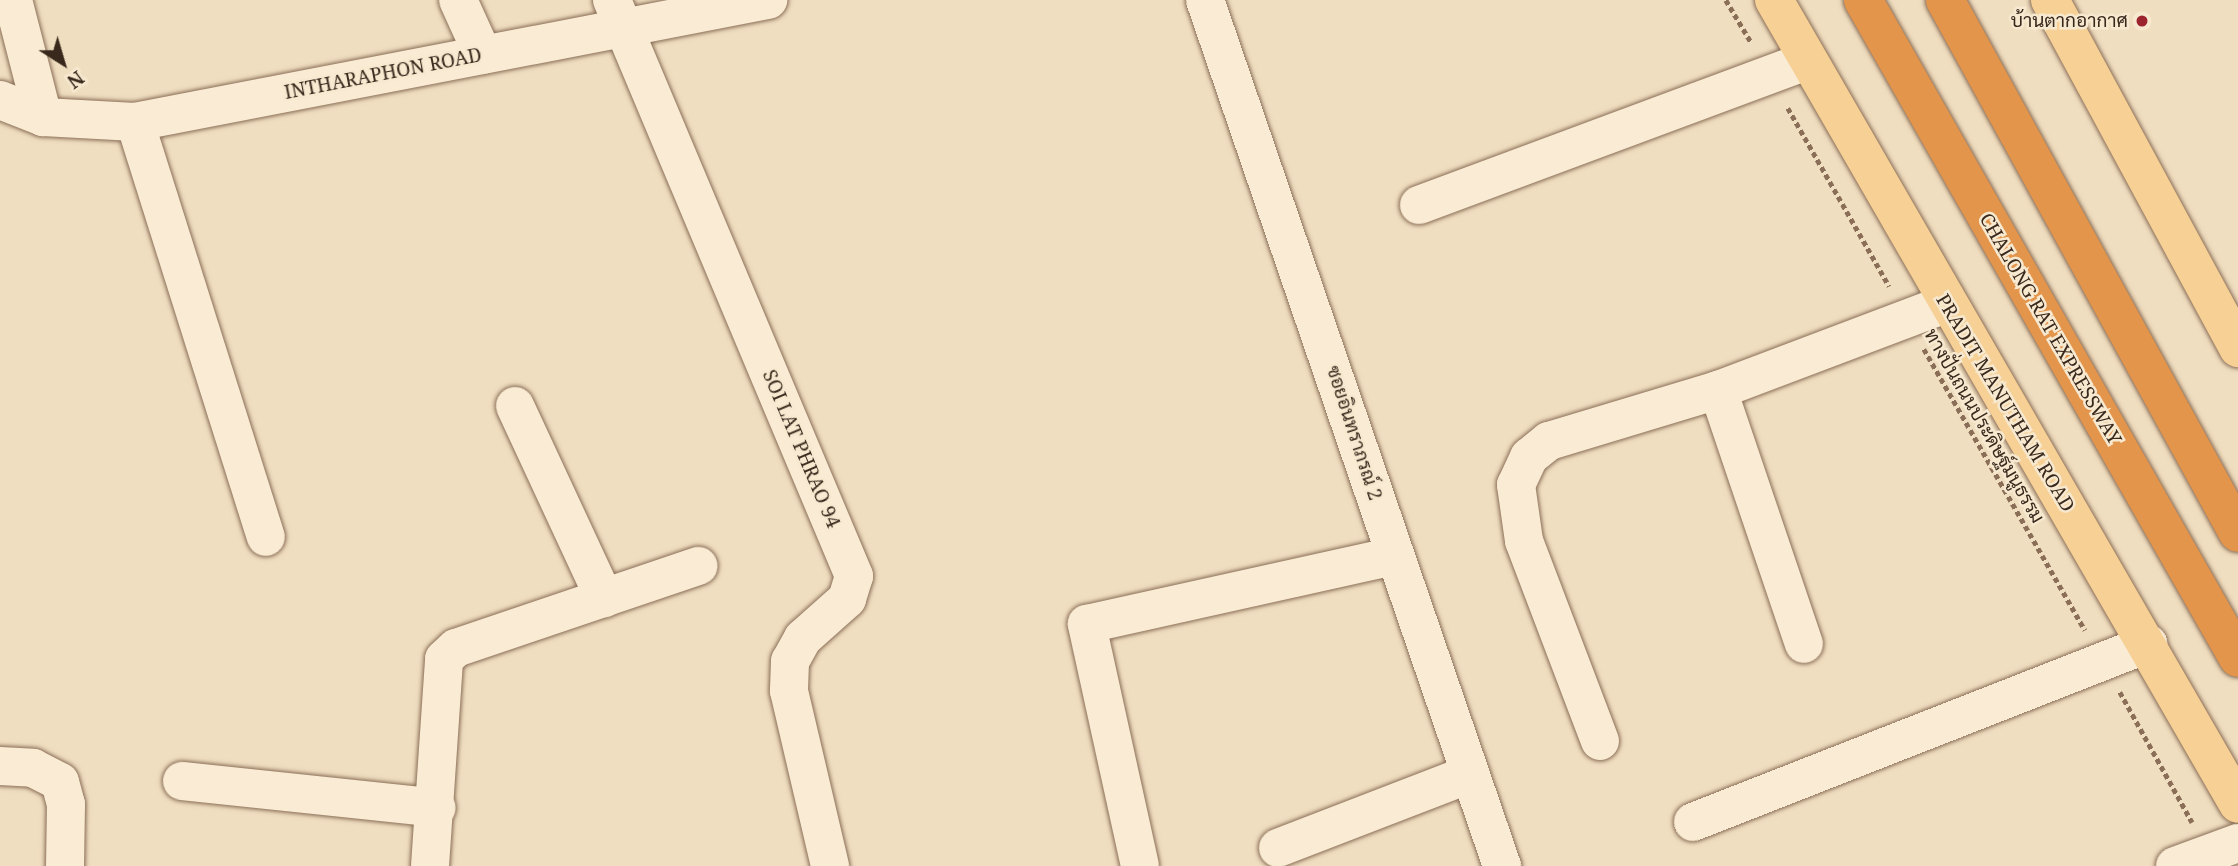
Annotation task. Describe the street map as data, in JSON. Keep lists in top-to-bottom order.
{
  "streets": {
    "highway": ["CHALONG RAT EXPRESSWAY"],
    "main road": ["PRADIT MANUTHAM ROAD"],
    "street": ["INTHARAPHON ROAD", "ซอยอินทราภรณ์ 2", "SOI LAT PHRAO 94"],
    "path": ["ทางปั่นถนนประดิษฐ์มนูธรรม"]
  },
  "crossings": [
    ["INTHARAPHON ROAD", "SOI LAT PHRAO 94"]
  ],
  "places": ["บ้านตากอากาศ"],
  "north": "bottom right"
}
